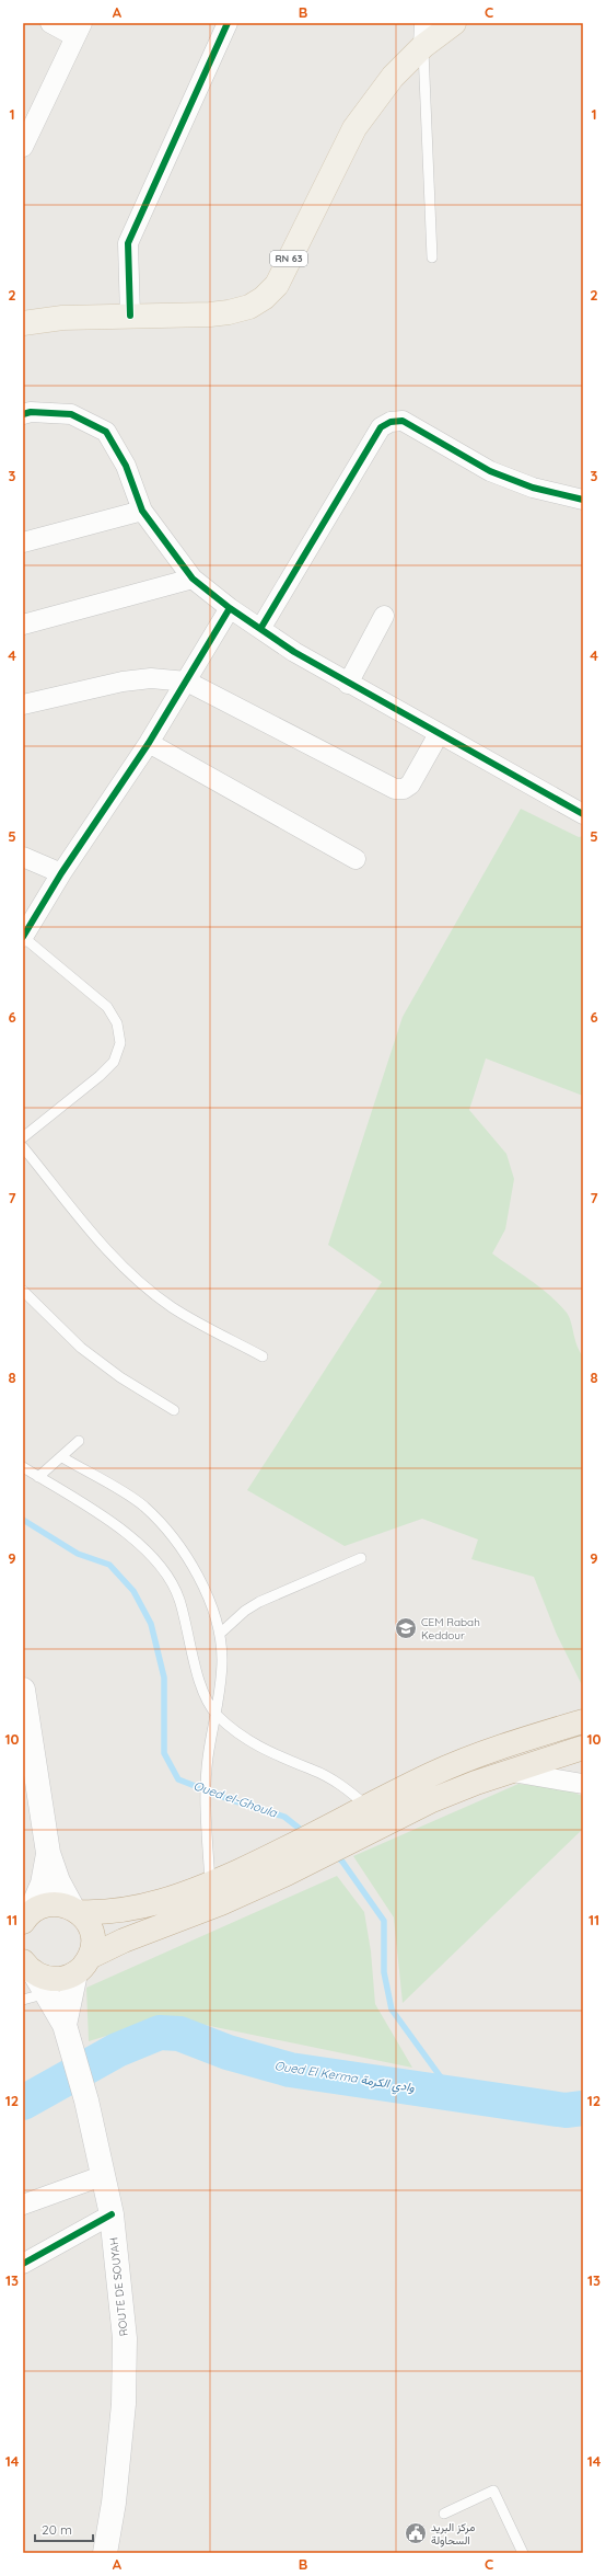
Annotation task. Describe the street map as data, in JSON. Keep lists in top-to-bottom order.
{
  "streets": {
    "main road": ["RN 63", "ROUTE DE SOUYAH"]
  },
  "water": ["Oued el-Ghoula", "Oued El Kerma وادي الكرمة"],
  "places": {
    "school or university": ["CEM Rabah Keddour"],
    "public building": ["مركز البريد السحاولة"]
  },
  "scale_bar": "20 m",
  "grid": {
    "columns": ["A", "B", "C"],
    "rows": [
      "1",
      "2",
      "3",
      "4",
      "5",
      "6",
      "7",
      "8",
      "9",
      "10",
      "11",
      "12",
      "13",
      "14"
    ]
  }
}
